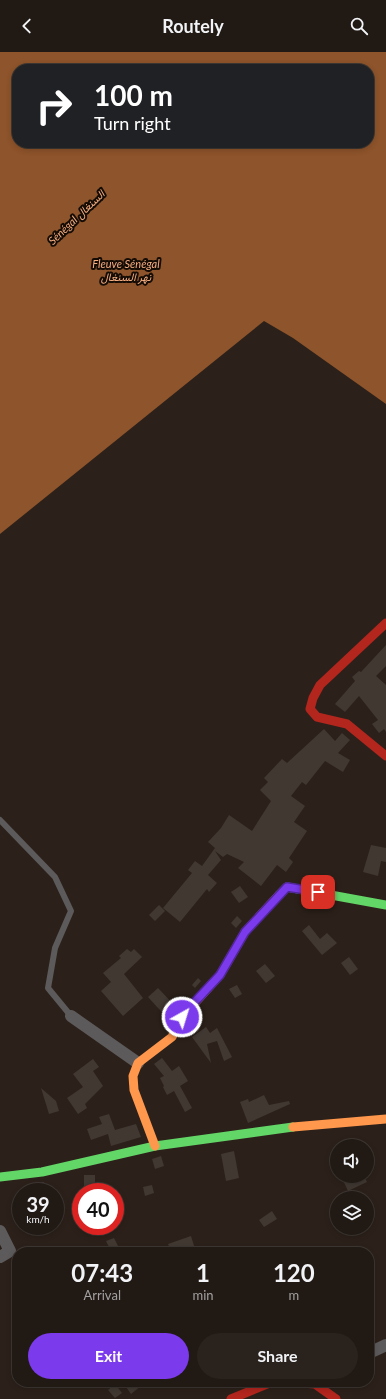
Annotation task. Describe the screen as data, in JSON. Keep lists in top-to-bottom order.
{
  "water": ["Sénégal السنغال", "Fleuve Sénégal نهر السنغال"],
  "page": {
    "header": "Routely",
    "turn": ["100 m", "Turn right"],
    "speed": "39 km/h",
    "limit": "40",
    "eta": [
      "07:43",
      "Arrival",
      "1",
      "min",
      "120",
      "m"
    ],
    "buttons": ["Exit", "Share"]
  }
}
